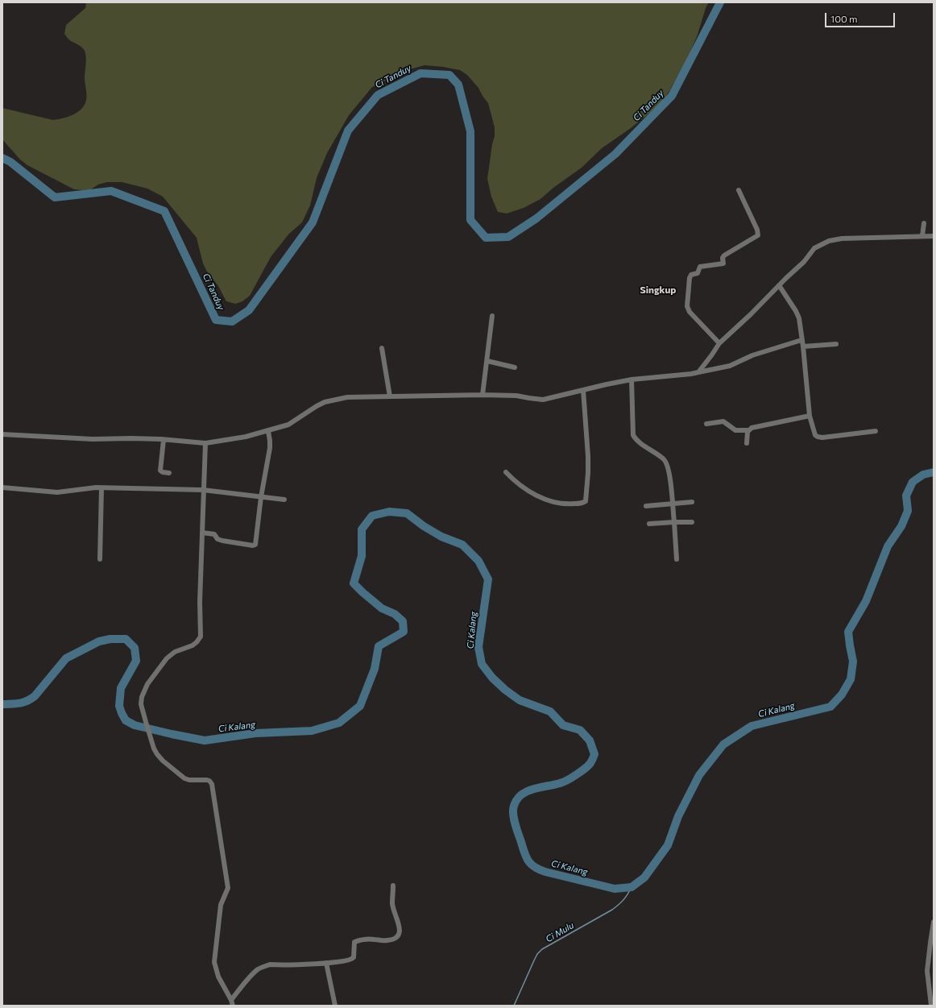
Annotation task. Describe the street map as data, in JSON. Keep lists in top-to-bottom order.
{
  "districts": ["Singkup"],
  "water": ["Ci Tanduy", "Ci Kalang", "Ci Mulu"],
  "scale_bar": "100 m"
}
